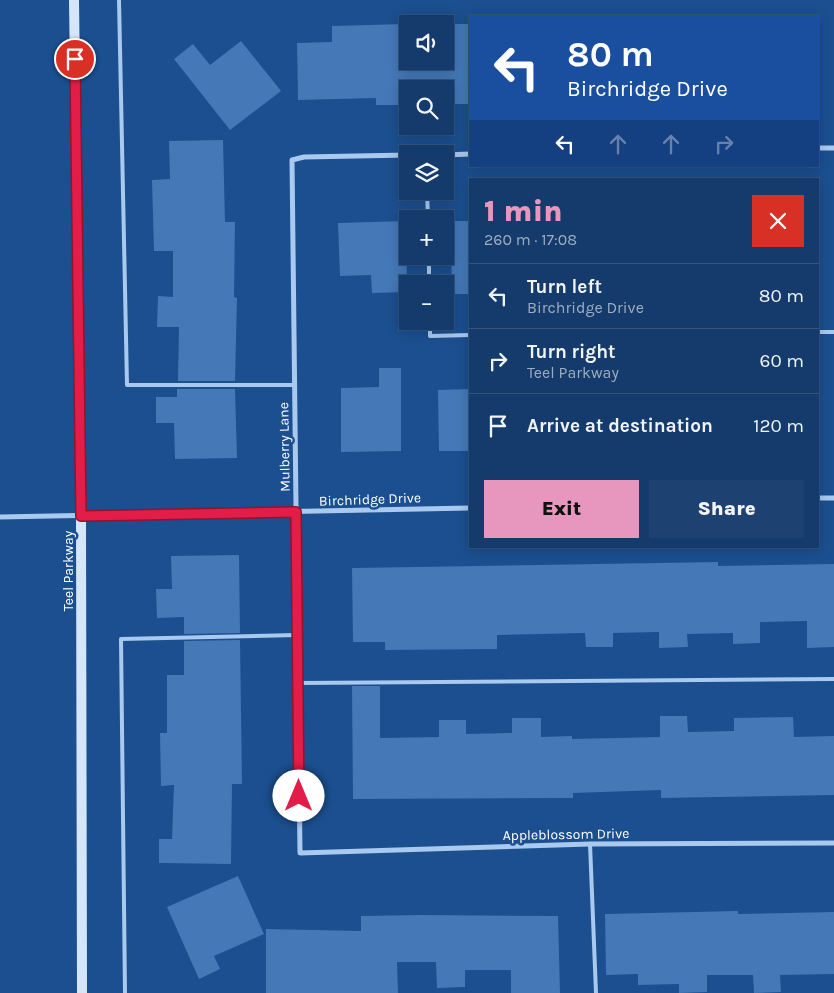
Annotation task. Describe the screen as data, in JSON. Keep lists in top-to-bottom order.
{
  "streets": {
    "main road": ["Teel Parkway"],
    "street": ["Mulberry Lane", "Birchridge Drive", "Appleblossom Drive"]
  },
  "crossings": [
    ["Mulberry Lane", "Birchridge Drive"],
    ["Mulberry Lane", "Appleblossom Drive"],
    ["Birchridge Drive", "Teel Parkway"]
  ],
  "page": {
    "map_buttons": ["+", "−"],
    "turn": ["80 m", "Birchridge Drive"],
    "heading": ["1 min", "260 m · 17:08"],
    "list": [
      {
        "name": "Turn left",
        "note": "Birchridge Drive",
        "value": "80 m"
      },
      {
        "name": "Turn right",
        "note": "Teel Parkway",
        "value": "60 m"
      },
      {
        "name": "Arrive at destination",
        "value": "120 m"
      }
    ],
    "buttons": ["Exit", "Share"]
  }
}
